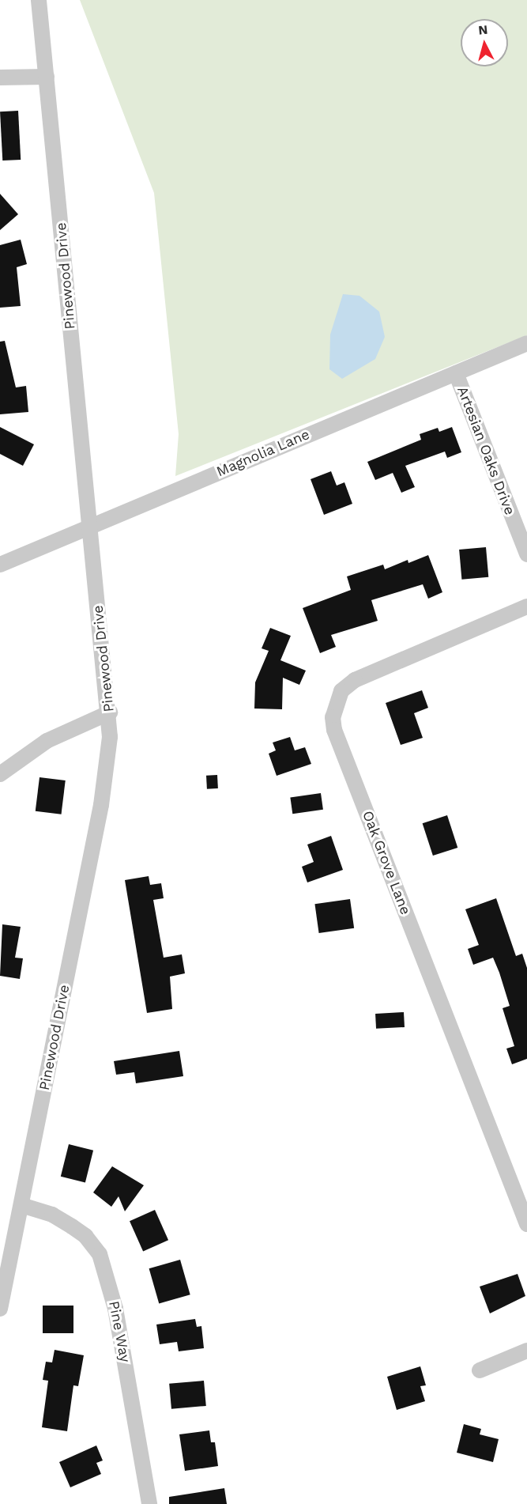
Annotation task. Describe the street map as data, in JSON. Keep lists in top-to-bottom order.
{
  "streets": {
    "street": [
      "Pinewood Drive",
      "Artesian Oaks Drive",
      "Magnolia Lane",
      "Oak Grove Lane",
      "Pine Way"
    ]
  },
  "crossings": [
    ["Pinewood Drive", "Magnolia Lane"],
    ["Pinewood Drive", "Pine Way"],
    ["Artesian Oaks Drive", "Magnolia Lane"]
  ],
  "north": "top"
}
